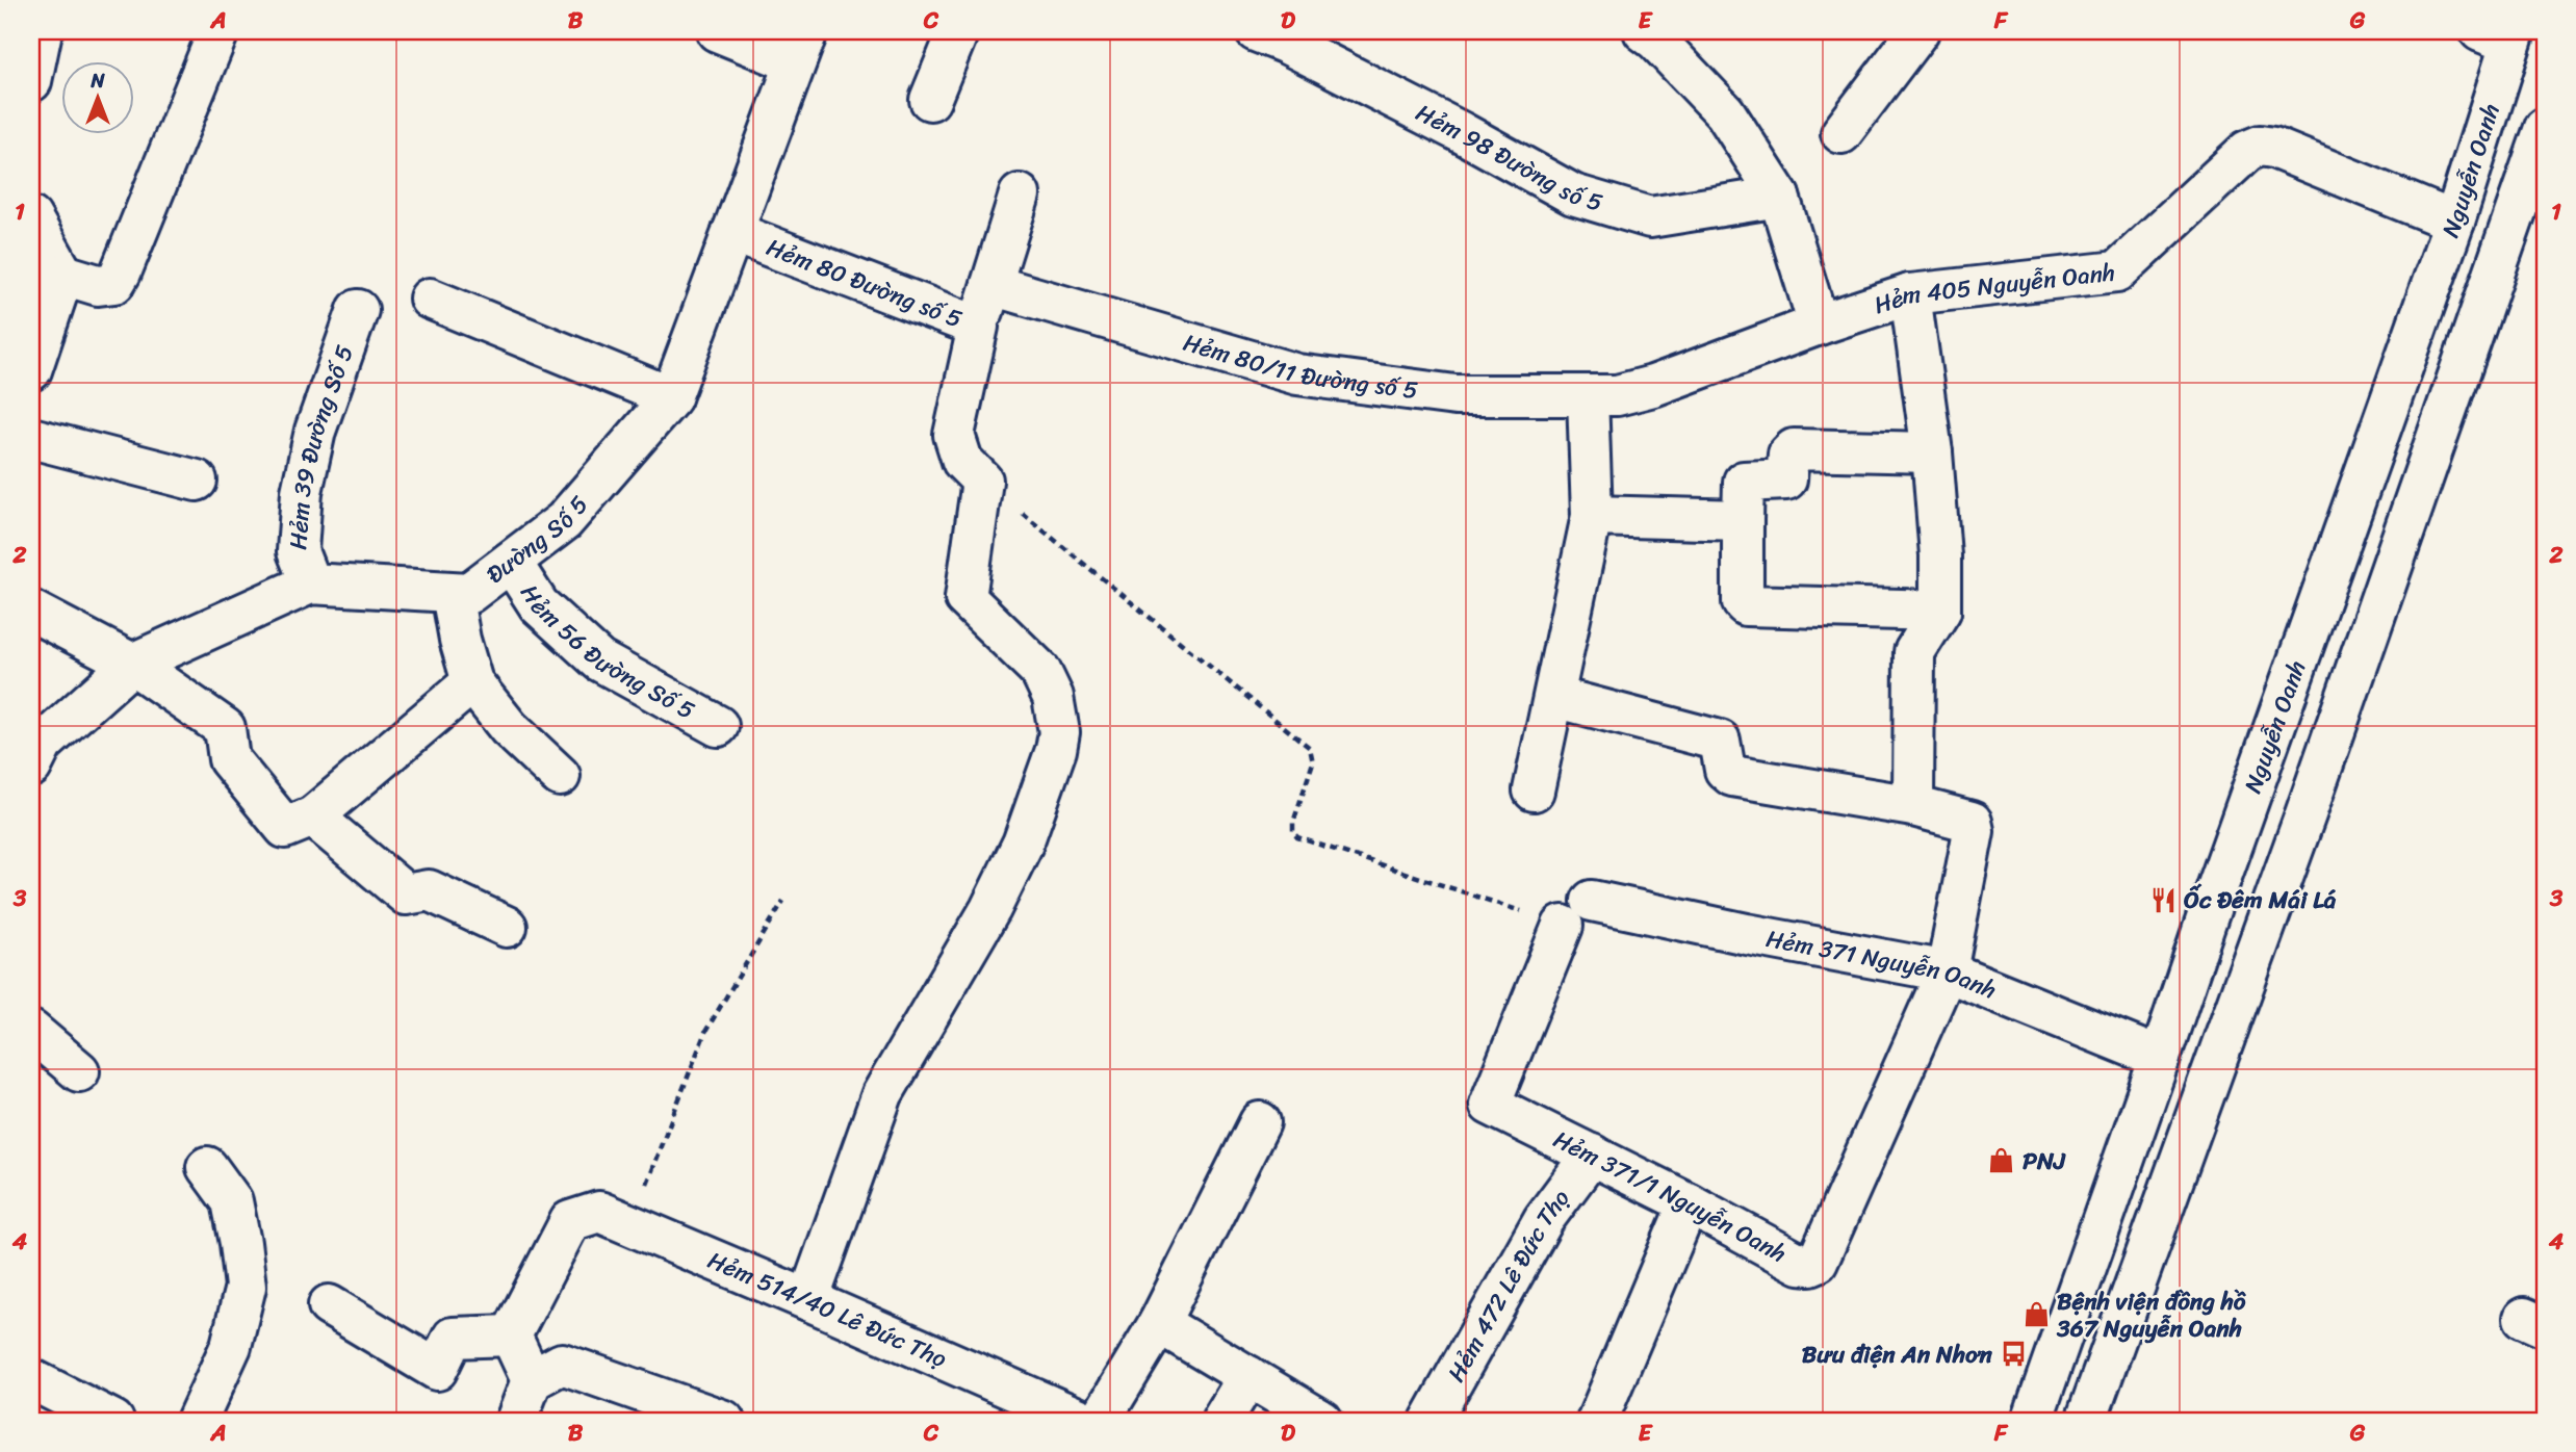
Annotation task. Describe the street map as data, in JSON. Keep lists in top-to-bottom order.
{
  "streets": {
    "street": [
      "Hẻm 98 Đường số 5",
      "Nguyễn Oanh",
      "Hẻm 80 Đường số 5",
      "Hẻm 405 Nguyễn Oanh",
      "Hẻm 80/11 Đường số 5",
      "Hẻm 39 Đường Số 5",
      "Đường Số 5",
      "Hẻm 56 Đường Số 5",
      "Hẻm 371 Nguyễn Oanh",
      "Hẻm 371/1 Nguyễn Oanh",
      "Hẻm 472 Lê Đức Thọ",
      "Hẻm 514/40 Lê Đức Thọ"
    ]
  },
  "crossings": [
    ["Nguyễn Oanh", "Hẻm 405 Nguyễn Oanh"],
    ["Nguyễn Oanh", "Hẻm 371 Nguyễn Oanh"],
    ["Hẻm 80 Đường số 5", "Đường Số 5"],
    ["Hẻm 405 Nguyễn Oanh", "Hẻm 80/11 Đường số 5"],
    ["Hẻm 39 Đường Số 5", "Đường Số 5"],
    ["Đường Số 5", "Hẻm 56 Đường Số 5"],
    ["Hẻm 371 Nguyễn Oanh", "Hẻm 371/1 Nguyễn Oanh"],
    ["Hẻm 371/1 Nguyễn Oanh", "Hẻm 472 Lê Đức Thọ"]
  ],
  "places": {
    "restaurant": ["Ốc Đêm Mái Lá"],
    "shop": ["PNJ", "Bệnh viện đồng hồ 367 Nguyễn Oanh"],
    "bus stop": ["Bưu điện An Nhơn"]
  },
  "north": "top",
  "grid": {
    "columns": [
      "A",
      "B",
      "C",
      "D",
      "E",
      "F",
      "G"
    ],
    "rows": [
      "1",
      "2",
      "3",
      "4"
    ]
  }
}
